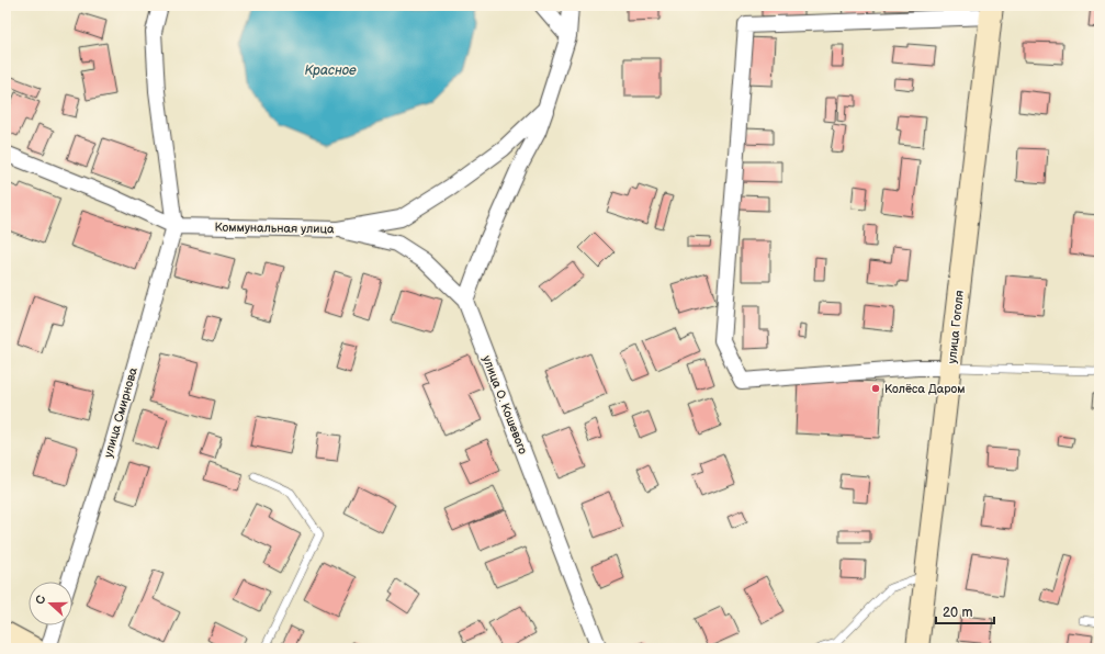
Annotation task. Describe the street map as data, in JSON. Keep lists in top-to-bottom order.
{
  "streets": {
    "main road": ["улица Гоголя"],
    "street": ["Коммунальная улица", "улица О. Кошевого", "улица Смирнова"]
  },
  "crossings": [
    ["Коммунальная улица", "улица О. Кошевого"],
    ["Коммунальная улица", "улица Смирнова"]
  ],
  "water": ["Красное"],
  "places": ["Колёса Даром"],
  "scale_bar": "20 m",
  "north": "left"
}
